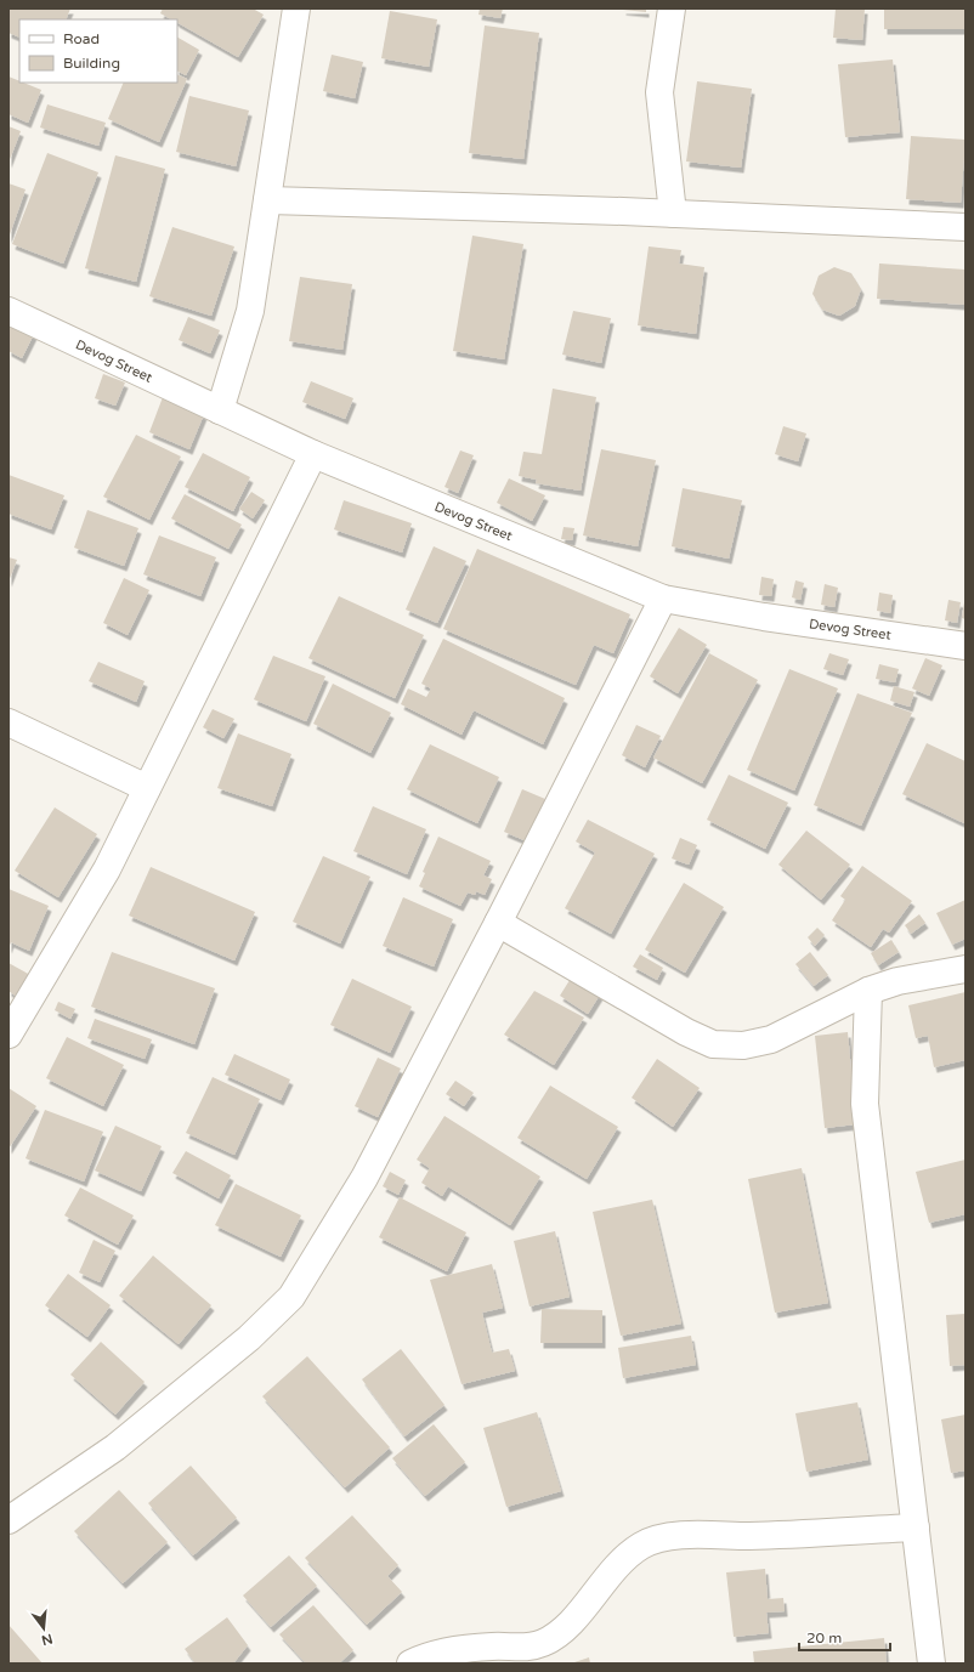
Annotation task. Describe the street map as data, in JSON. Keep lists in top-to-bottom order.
{
  "streets": {
    "street": ["Devog Street"]
  },
  "legend": ["Road", "Building"],
  "scale_bar": "20 m",
  "north": "bottom"
}
